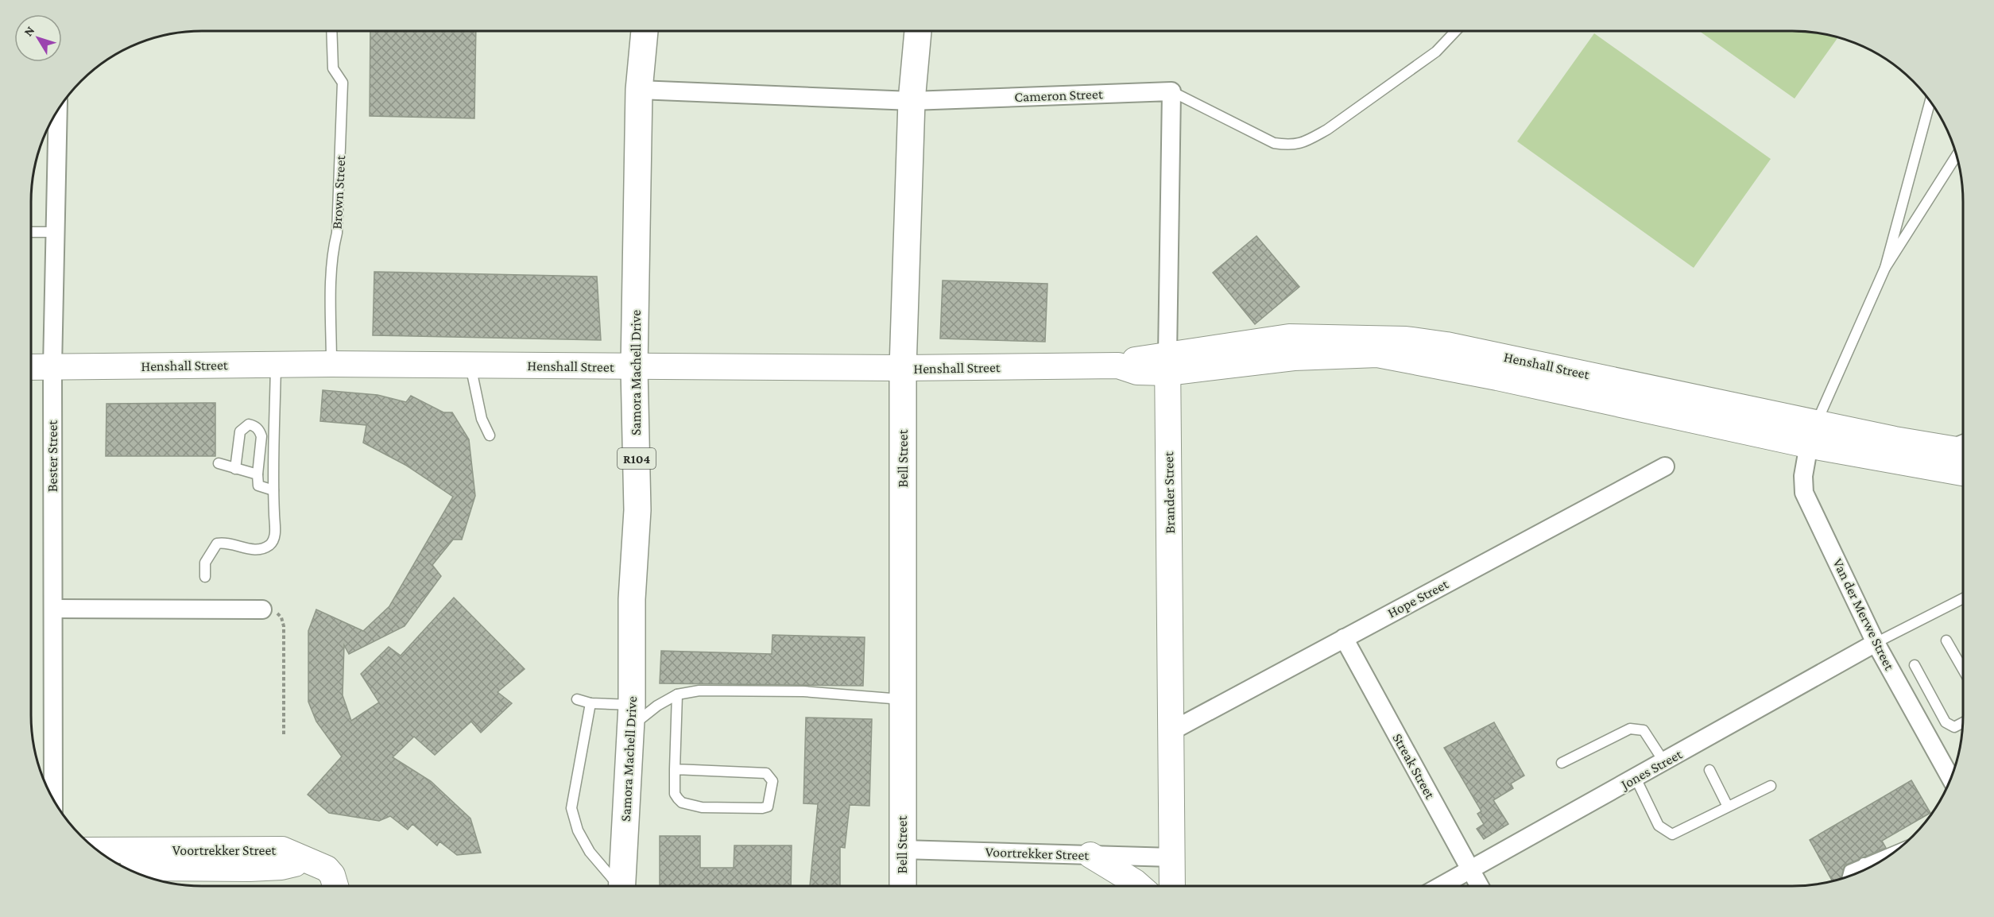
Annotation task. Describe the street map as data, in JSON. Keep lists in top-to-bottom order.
{
  "streets": {
    "main road": ["Samora Machell Drive", "R104", "Bell Street"],
    "street": [
      "Cameron Street",
      "Henshall Street",
      "Bester Street",
      "Brander Street",
      "Hope Street",
      "Van der Merwe Street",
      "Streak Street",
      "Jones Street",
      "Voortrekker Street"
    ],
    "lane": ["Brown Street"]
  },
  "crossings": [
    ["Cameron Street", "Samora Machell Drive"],
    ["Cameron Street", "Bell Street"],
    ["Cameron Street", "Brander Street"],
    ["Brown Street", "Henshall Street"],
    ["Henshall Street", "Samora Machell Drive"],
    ["Henshall Street", "Bester Street"],
    ["Henshall Street", "Bell Street"],
    ["Henshall Street", "Brander Street"],
    ["Henshall Street", "Van der Merwe Street"],
    ["Bell Street", "Voortrekker Street"],
    ["Brander Street", "Hope Street"],
    ["Brander Street", "Voortrekker Street"],
    ["Hope Street", "Streak Street"],
    ["Van der Merwe Street", "Jones Street"],
    ["Streak Street", "Jones Street"]
  ],
  "north": "top left"
}
